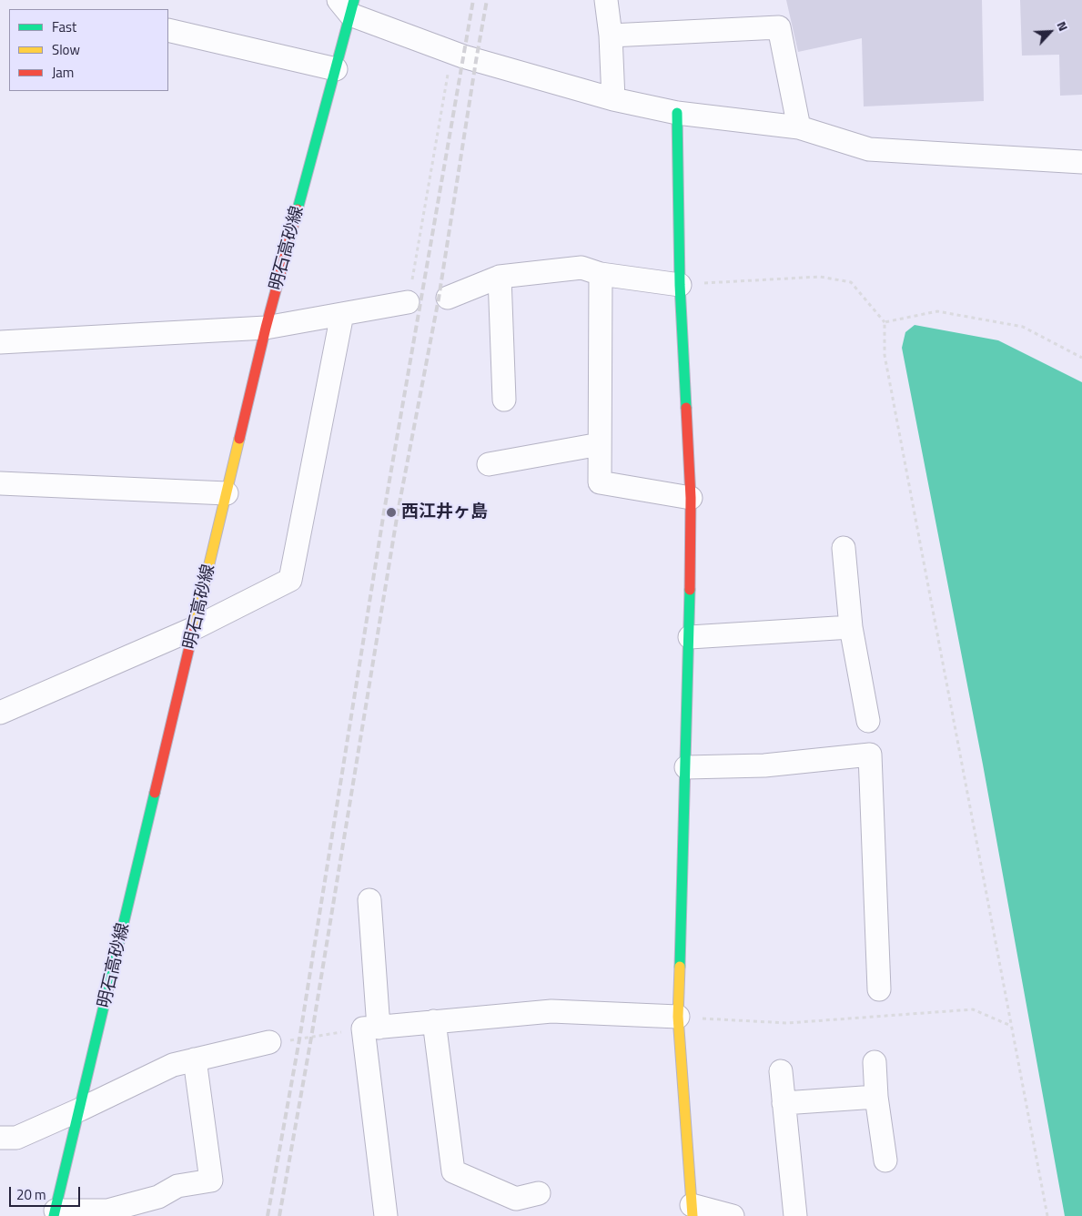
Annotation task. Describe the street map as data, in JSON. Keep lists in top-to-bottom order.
{
  "streets": {
    "main road": ["明石高砂線"]
  },
  "places": ["西江井ヶ島"],
  "legend": ["Fast", "Slow", "Jam"],
  "scale_bar": "20 m",
  "north": "top right"
}
